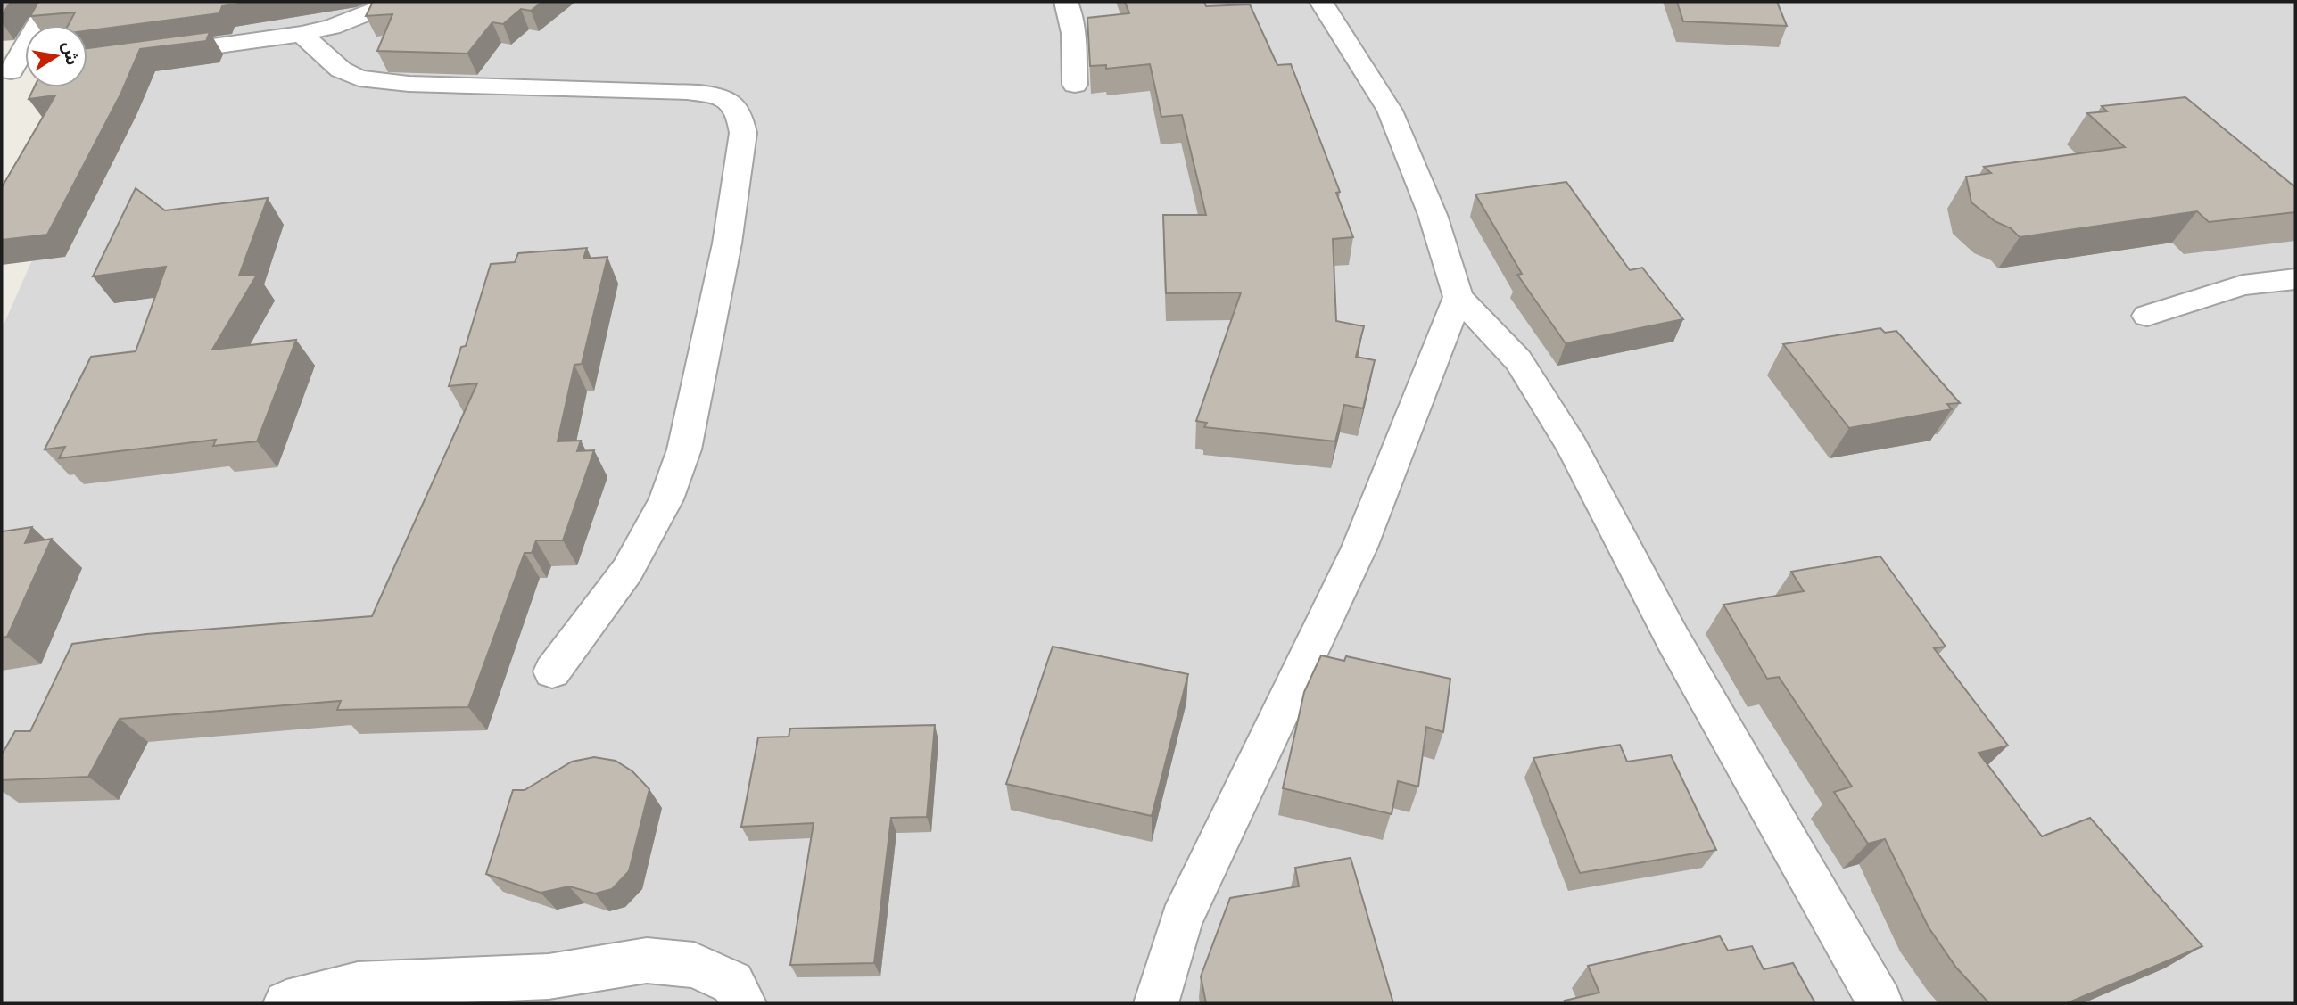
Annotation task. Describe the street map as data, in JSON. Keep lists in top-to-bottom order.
{
  "north": "right"
}
